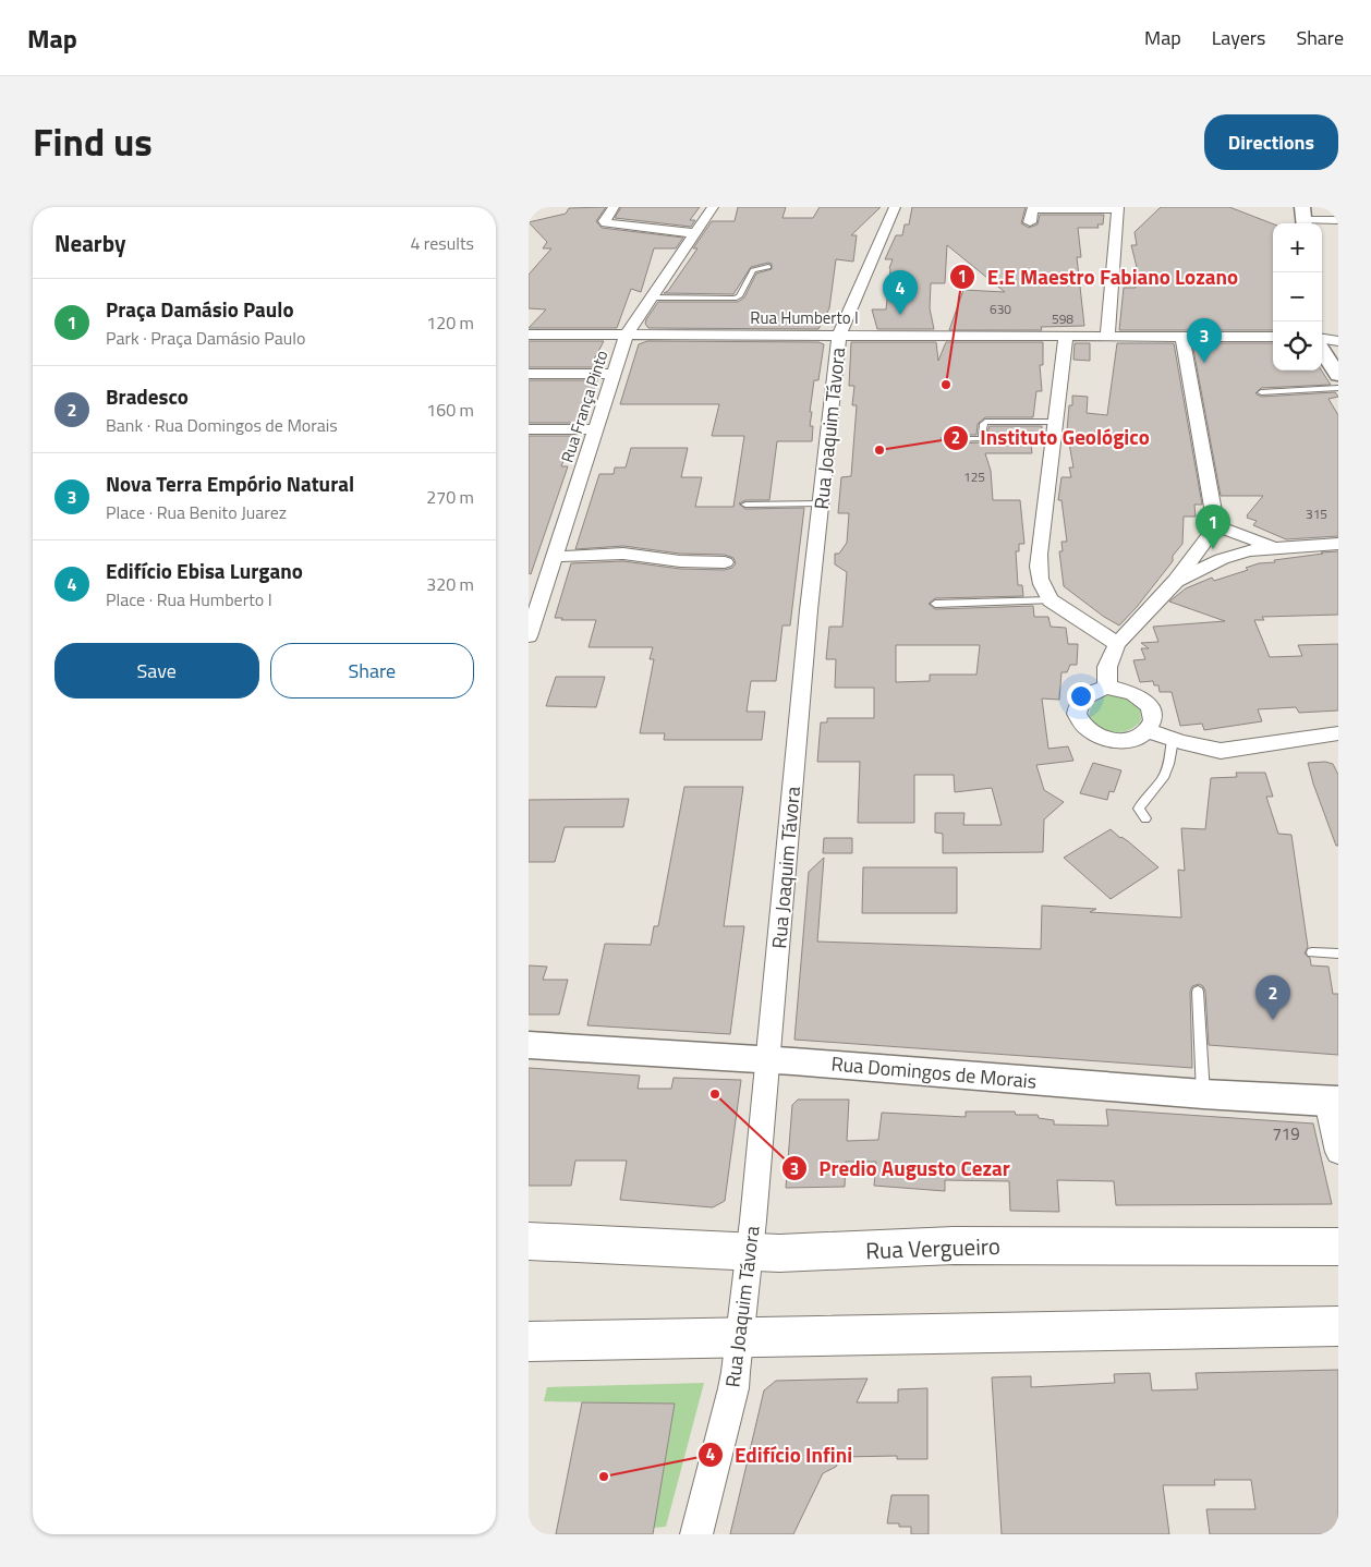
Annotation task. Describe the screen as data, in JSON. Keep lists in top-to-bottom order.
{
  "streets": {
    "main road": ["Rua Vergueiro"],
    "street": [
      "Rua Humberto I",
      "Rua França Pinto",
      "Rua Joaquim Távora",
      "Rua Domingos de Morais"
    ]
  },
  "crossings": [
    ["Rua Humberto I", "Rua França Pinto"],
    ["Rua Humberto I", "Rua Joaquim Távora"],
    ["Rua Joaquim Távora", "Rua Domingos de Morais"],
    ["Rua Joaquim Távora", "Rua Vergueiro"]
  ],
  "places": [
    "E.E Maestro Fabiano Lozano",
    "Instituto Geológico",
    "Predio Augusto Cezar",
    "Edifício Infini"
  ],
  "house_numbers": [
    "630",
    "598",
    "125",
    "315",
    "719"
  ],
  "page": {
    "header": "Map",
    "nav": ["Map", "Layers", "Share"],
    "title": "Find us",
    "buttons": [
      "Directions",
      ["Save", "Share"]
    ],
    "heading": ["Nearby", "4 results"],
    "map_buttons": ["+", "−"],
    "pins": [
      "4",
      "3",
      "1",
      "2"
    ],
    "list": [
      {
        "mark": "1",
        "name": "Praça Damásio Paulo",
        "note": "Park · Praça Damásio Paulo",
        "value": "120 m"
      },
      {
        "mark": "2",
        "name": "Bradesco",
        "note": "Bank · Rua Domingos de Morais",
        "value": "160 m"
      },
      {
        "mark": "3",
        "name": "Nova Terra Empório Natural",
        "note": "Place · Rua Benito Juarez",
        "value": "270 m"
      },
      {
        "mark": "4",
        "name": "Edifício Ebisa Lurgano",
        "note": "Place · Rua Humberto I",
        "value": "320 m"
      }
    ]
  }
}
